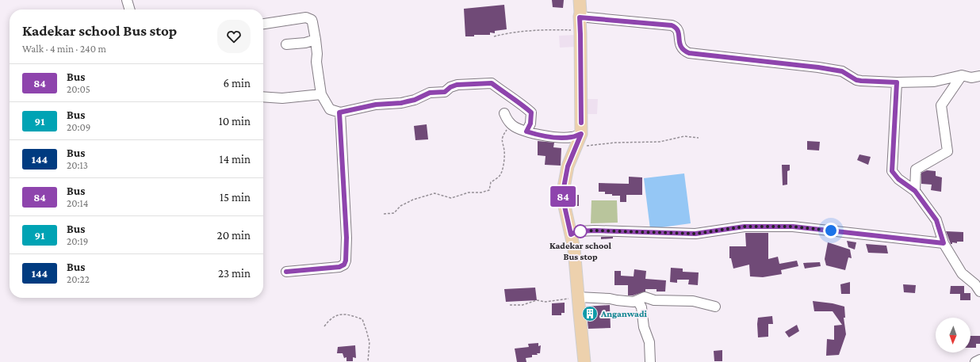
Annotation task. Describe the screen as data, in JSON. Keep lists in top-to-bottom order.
{
  "places": {
    "other": ["Kadekar school Bus stop"],
    "building": ["Anganwadi"]
  },
  "lines": ["bus line 84"],
  "north": "bottom",
  "page": {
    "on_map": "84",
    "heading": ["Kadekar school Bus stop", "Walk · 4 min · 240 m"],
    "list": [
      {
        "mark": "84",
        "name": "Bus",
        "note": "20:05",
        "value": "6 min"
      },
      {
        "mark": "91",
        "name": "Bus",
        "note": "20:09",
        "value": "10 min"
      },
      {
        "mark": "144",
        "name": "Bus",
        "note": "20:13",
        "value": "14 min"
      },
      {
        "mark": "84",
        "name": "Bus",
        "note": "20:14",
        "value": "15 min"
      },
      {
        "mark": "91",
        "name": "Bus",
        "note": "20:19",
        "value": "20 min"
      },
      {
        "mark": "144",
        "name": "Bus",
        "note": "20:22",
        "value": "23 min"
      }
    ]
  }
}
